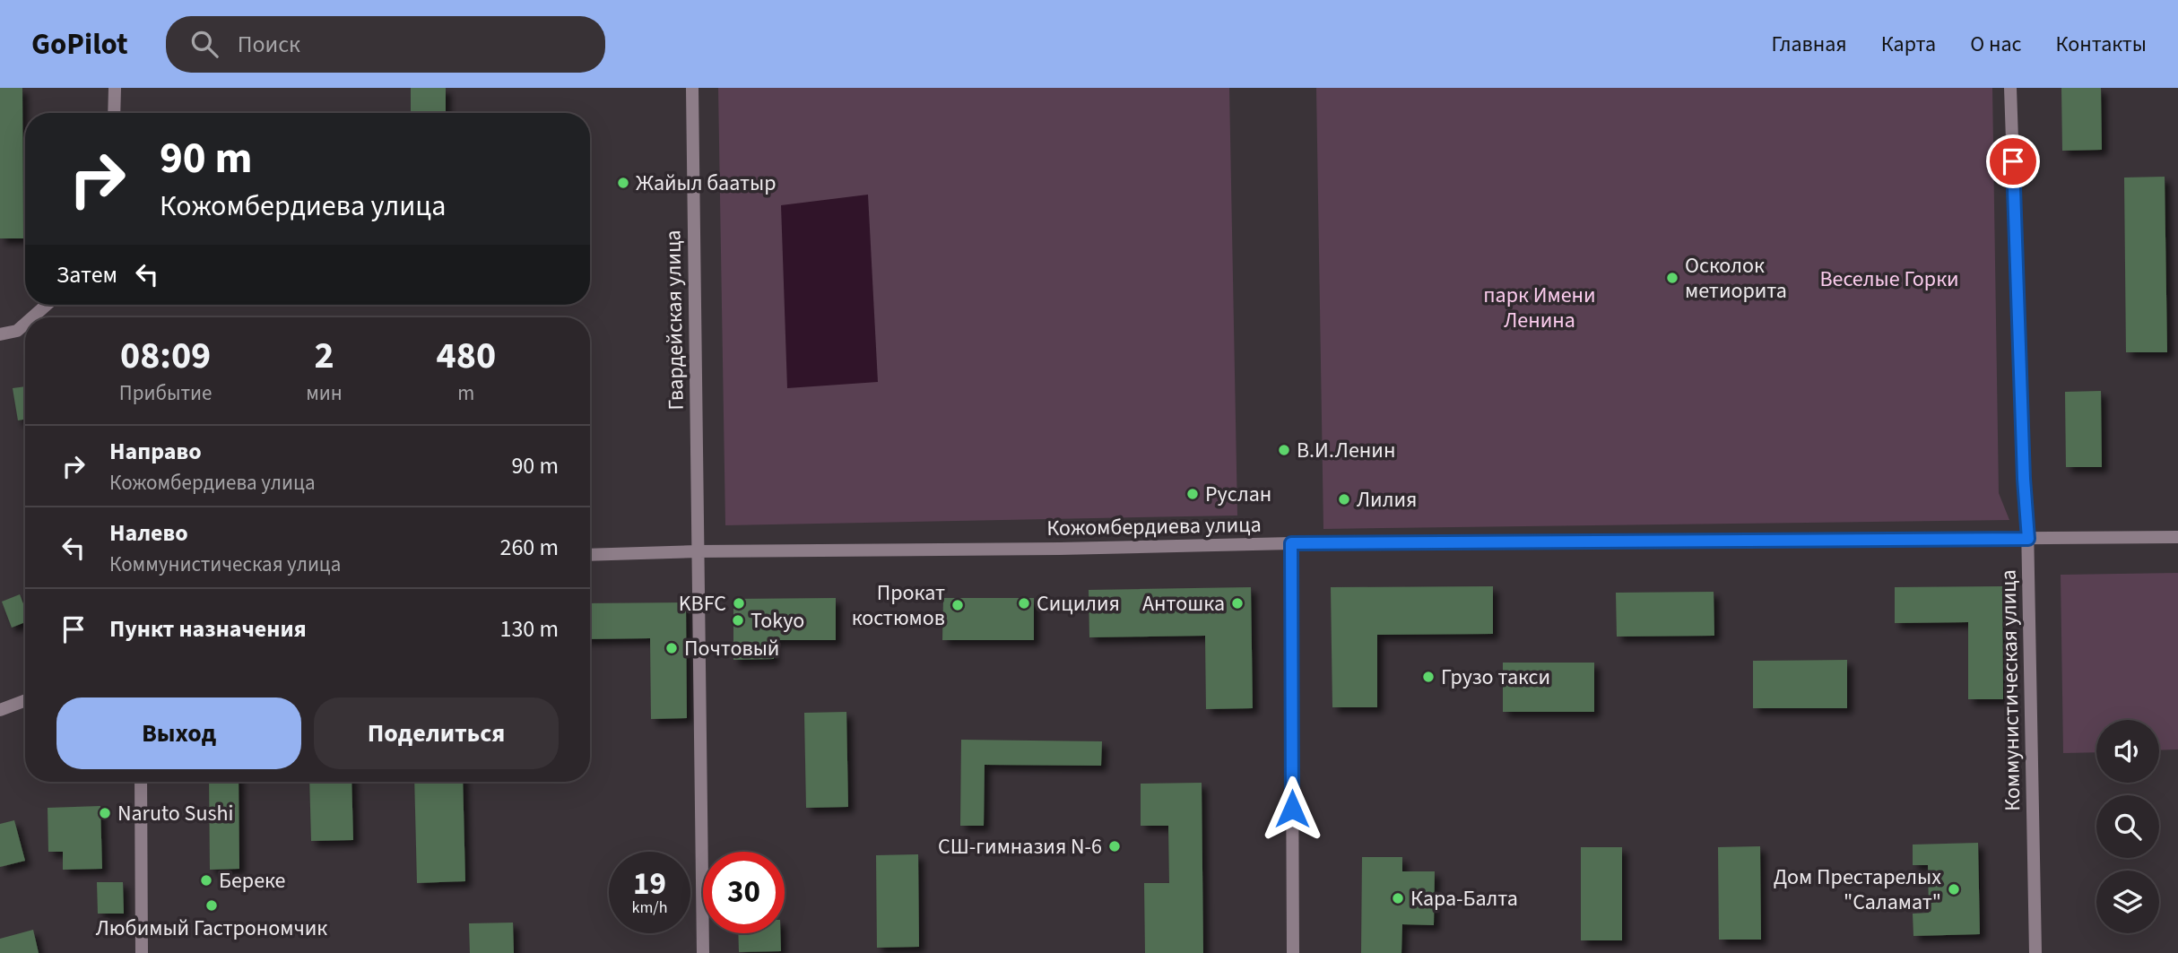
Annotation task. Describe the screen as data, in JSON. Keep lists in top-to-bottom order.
{
  "streets": {
    "street": ["Гвардейская улица", "Кожомбердиева улица", "Коммунистическая улица"]
  },
  "crossings": [
    ["Гвардейская улица", "Кожомбердиева улица"],
    ["Кожомбердиева улица", "Коммунистическая улица"]
  ],
  "parks": ["Веселые Горки", "парк Имени Ленина"],
  "places": [
    "Жайыл баатыр",
    "Осколок метиорита",
    "В.И.Ленин",
    "Руслан",
    "Лилия",
    "KBFC",
    "Сицилия",
    "Антошка",
    "Прокат костюмов",
    "Tokyo",
    "Почтовый",
    "Грузо такси",
    "Naruto Sushi",
    "СШ-гимназия N-6",
    "Береке",
    "Дом Престарелых \"Саламат\"",
    "Кара-Балта",
    "Любимый Гастрономчик"
  ],
  "page": {
    "header": "GoPilot",
    "search": "Поиск",
    "nav": [
      "Главная",
      "Карта",
      "О нас",
      "Контакты"
    ],
    "turn": ["90 m", "Кожомбердиева улица"],
    "then": "Затем",
    "eta": [
      "08:09",
      "Прибытие",
      "2",
      "мин",
      "480",
      "m"
    ],
    "list": [
      {
        "name": "Направо",
        "note": "Кожомбердиева улица",
        "value": "90 m"
      },
      {
        "name": "Налево",
        "note": "Коммунистическая улица",
        "value": "260 m"
      },
      {
        "name": "Пункт назначения",
        "value": "130 m"
      }
    ],
    "buttons": ["Выход", "Поделиться"],
    "speed": "19 km/h",
    "limit": "30"
  }
}
